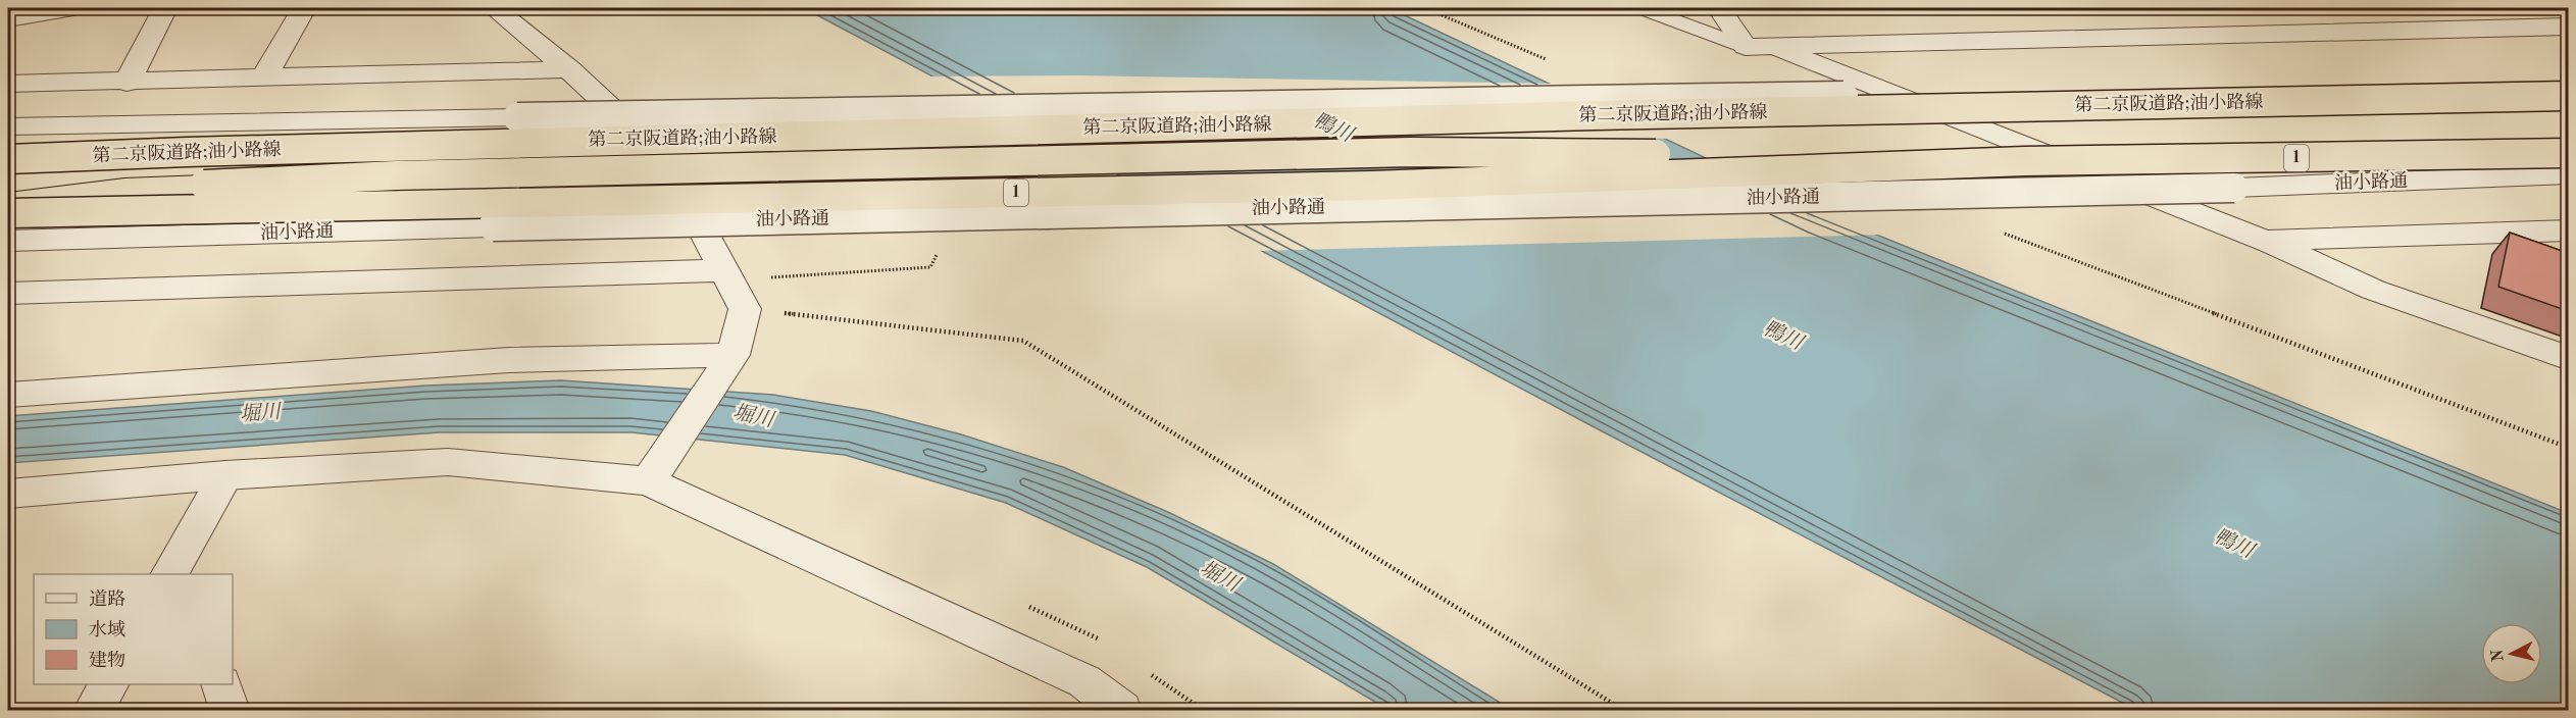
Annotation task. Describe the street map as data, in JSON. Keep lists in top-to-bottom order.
{
  "streets": {
    "highway": ["第二京阪道路;油小路線", "1"],
    "street": ["油小路通"]
  },
  "water": ["鴨川", "堀川"],
  "legend": ["道路", "水域", "建物"],
  "north": "left"
}
